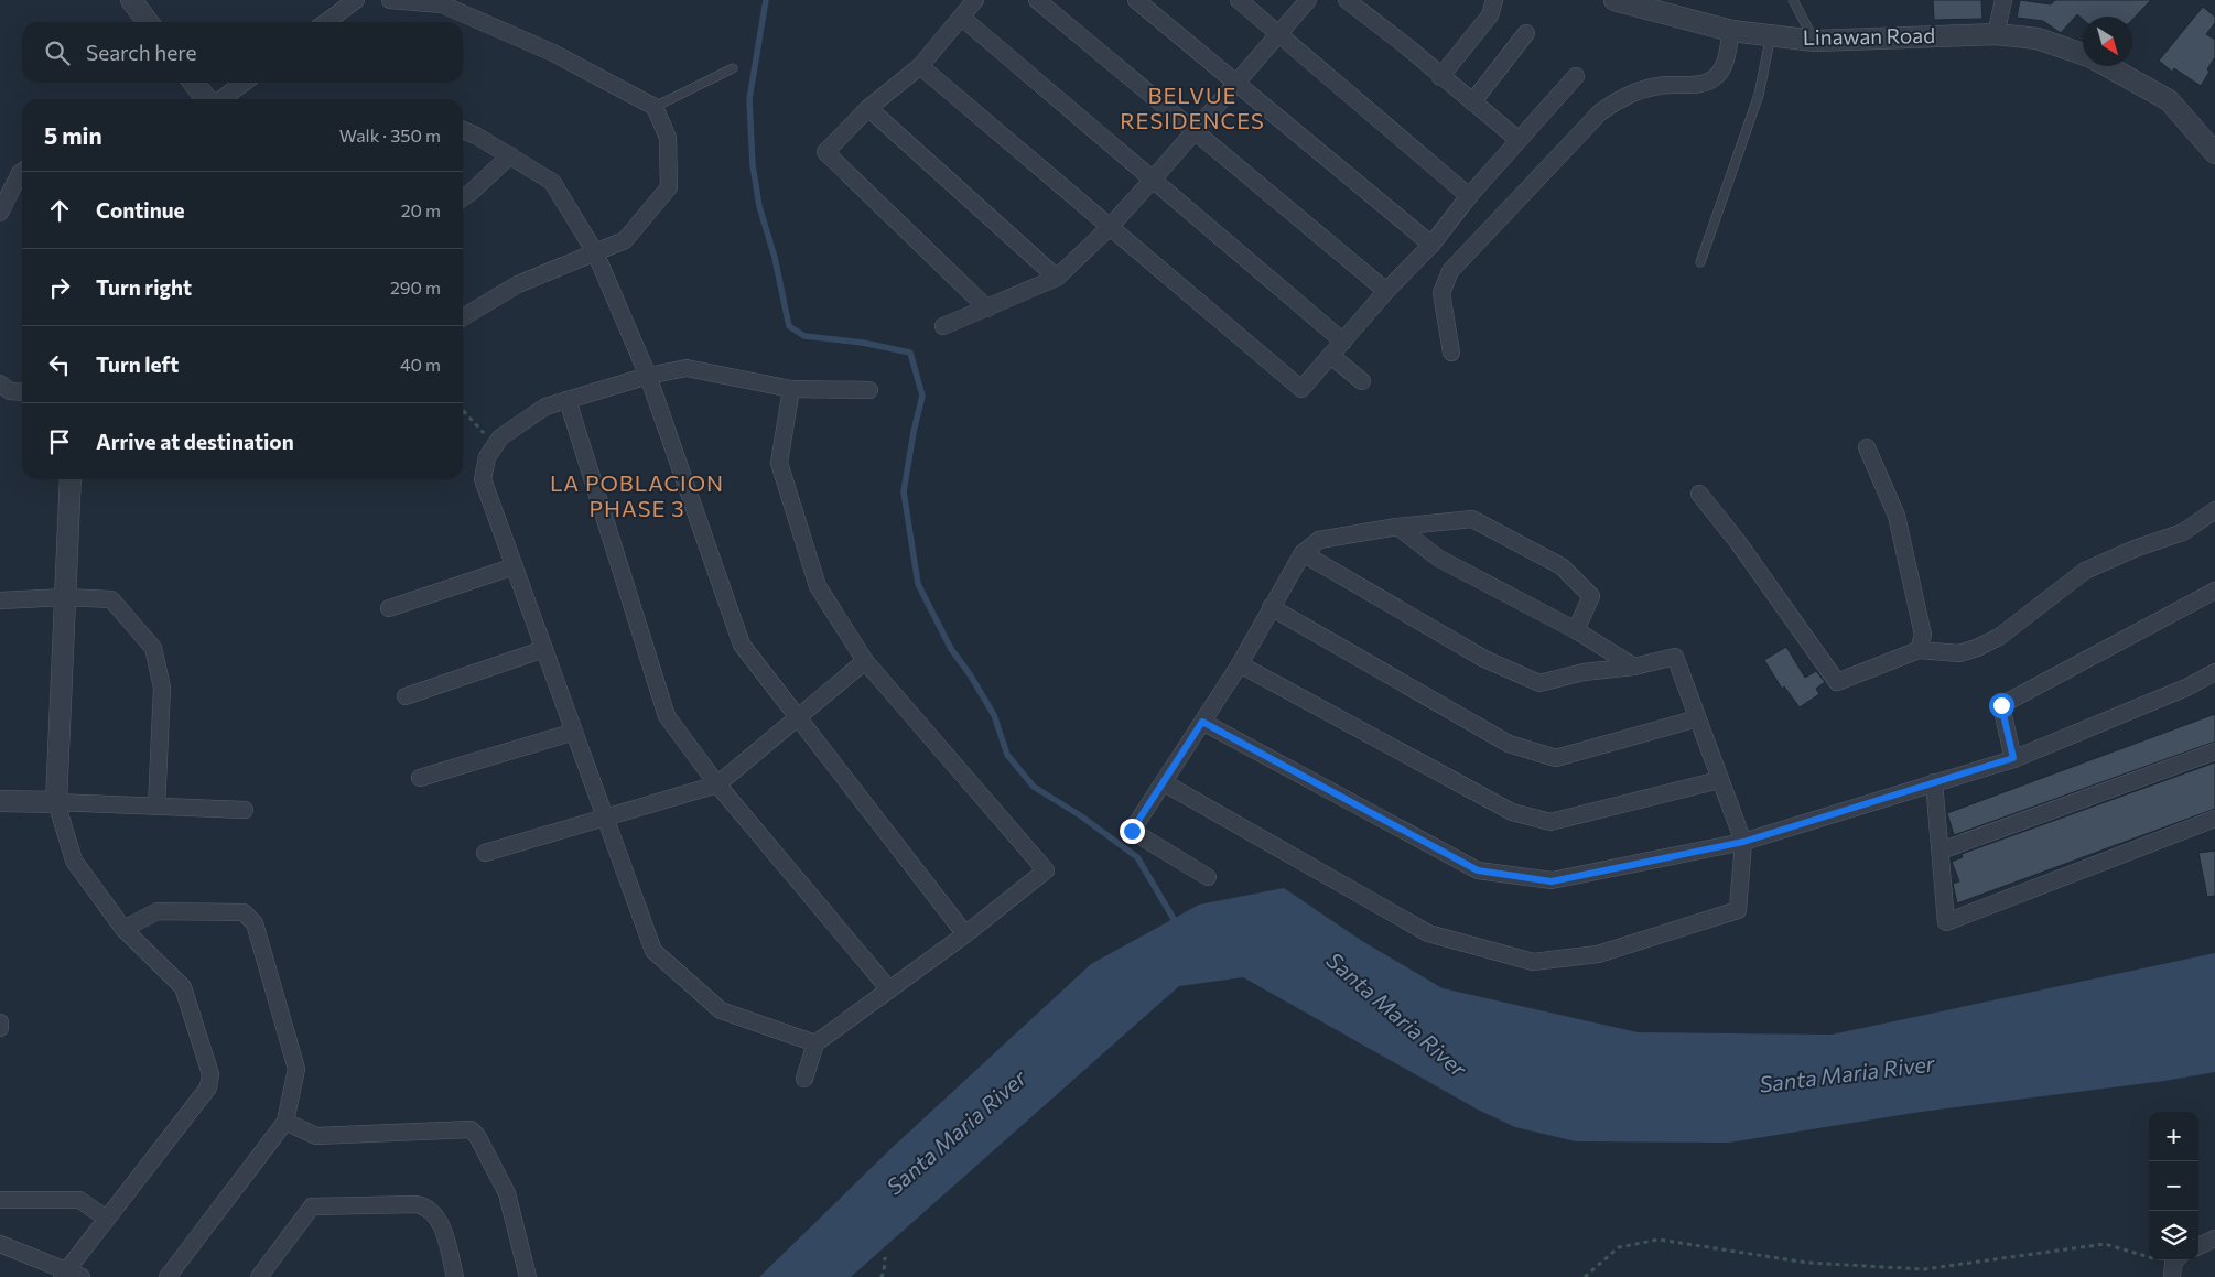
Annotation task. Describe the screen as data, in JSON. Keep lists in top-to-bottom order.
{
  "streets": {
    "street": ["Linawan Road"]
  },
  "districts": ["BELVUE RESIDENCES", "LA POBLACION PHASE 3"],
  "water": ["Santa Maria River"],
  "north": "bottom right",
  "page": {
    "search": "Search here",
    "heading": ["5 min", "Walk · 350 m"],
    "list": [
      ["Continue", "20 m"],
      ["Turn right", "290 m"],
      ["Turn left", "40 m"],
      "Arrive at destination"
    ],
    "map_buttons": ["+", "−"]
  }
}
